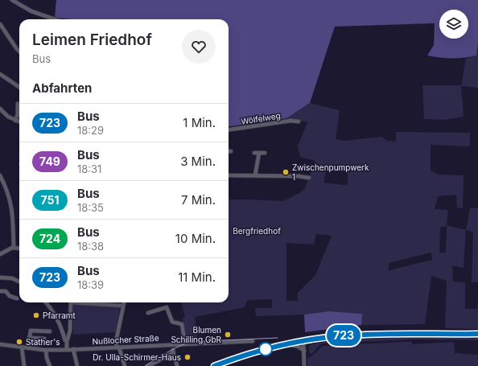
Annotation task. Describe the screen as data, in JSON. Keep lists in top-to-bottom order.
{
  "streets": {
    "street": ["Wölfelweg", "Nußlocher Straße"]
  },
  "parks": ["Bergfriedhof"],
  "places": [
    "Zwischenpumpwerk 1",
    "Pfarramt",
    "Blumen Schilling GbR",
    "Stather's",
    "Dr. Ulla-Schirmer-Haus"
  ],
  "lines": ["bus line 723"],
  "page": {
    "on_map": "723",
    "heading": [
      ["Leimen Friedhof", "Bus"],
      "Abfahrten"
    ],
    "list": [
      {
        "mark": "723",
        "name": "Bus",
        "note": "18:29",
        "value": "1 Min."
      },
      {
        "mark": "749",
        "name": "Bus",
        "note": "18:31",
        "value": "3 Min."
      },
      {
        "mark": "751",
        "name": "Bus",
        "note": "18:35",
        "value": "7 Min."
      },
      {
        "mark": "724",
        "name": "Bus",
        "note": "18:38",
        "value": "10 Min."
      },
      {
        "mark": "723",
        "name": "Bus",
        "note": "18:39",
        "value": "11 Min."
      }
    ]
  }
}
